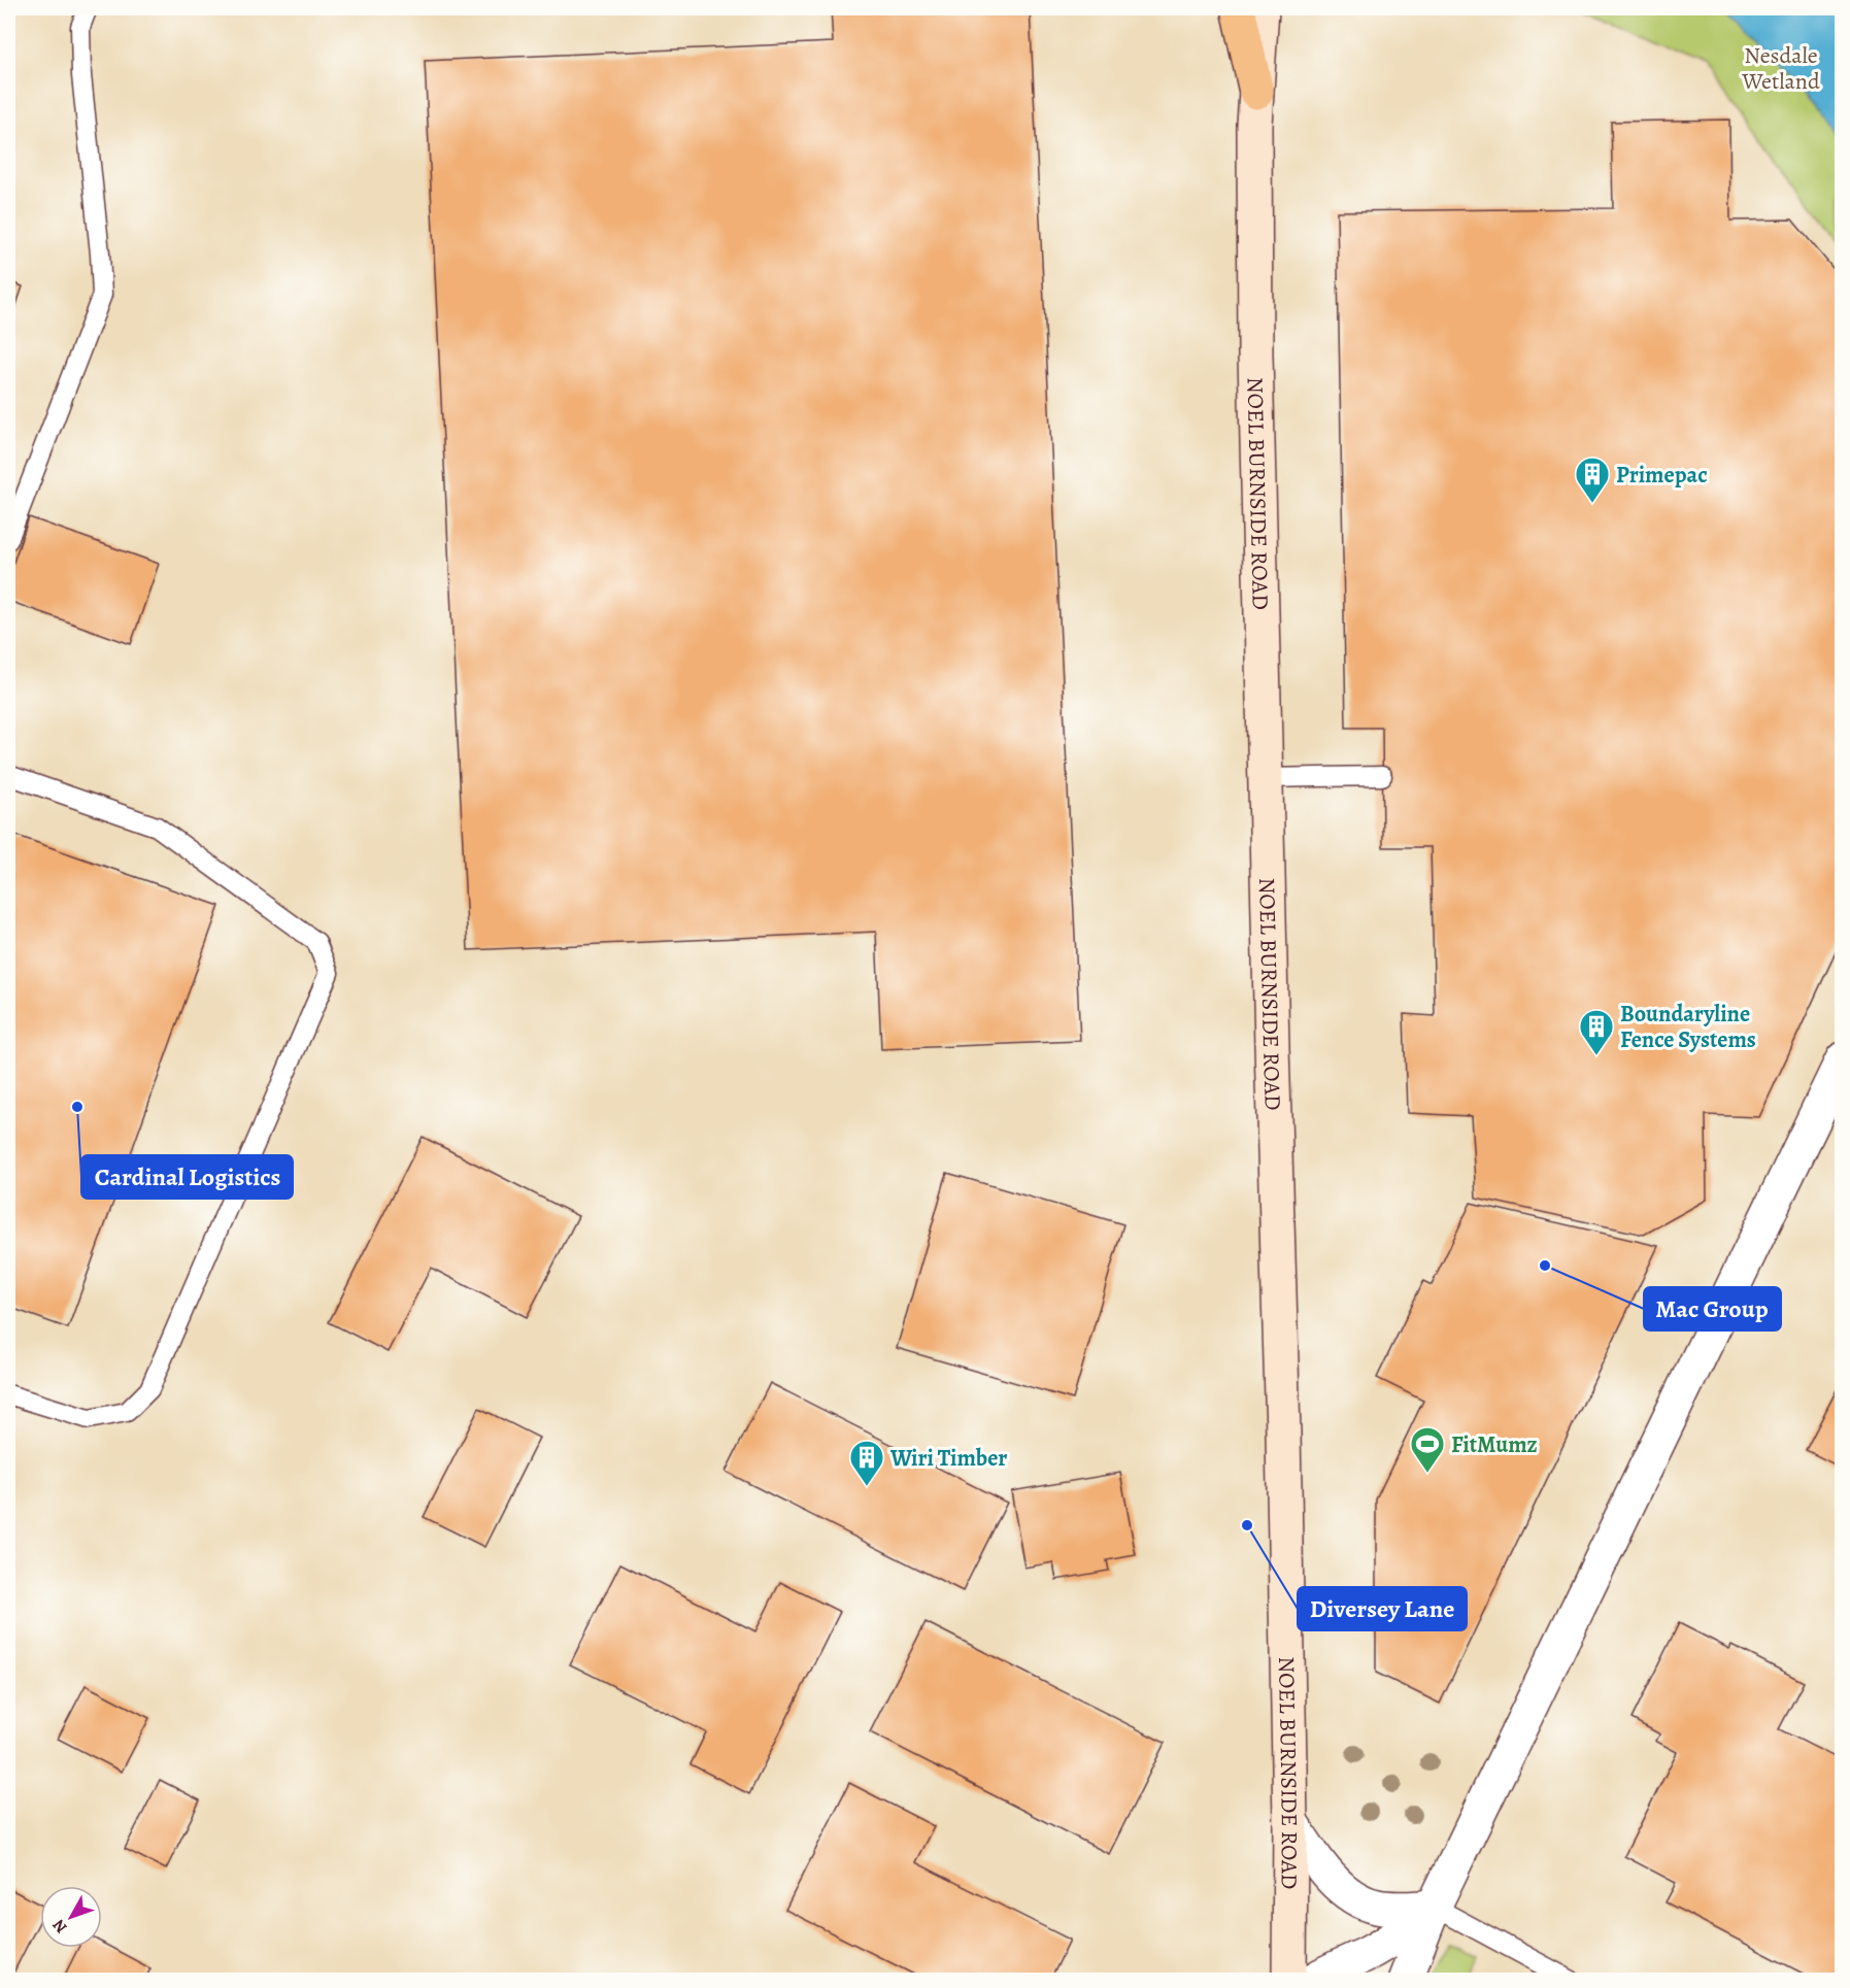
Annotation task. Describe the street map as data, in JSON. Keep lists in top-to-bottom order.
{
  "streets": {
    "main road": ["NOEL BURNSIDE ROAD"]
  },
  "parks": ["Nesdale Wetland"],
  "places": {
    "building": ["Primepac", "Boundaryline Fence Systems", "Wiri Timber"],
    "other": ["Cardinal Logistics", "Mac Group", "Diversey Lane"],
    "sports": ["FitMumz"]
  },
  "north": "bottom left"
}
